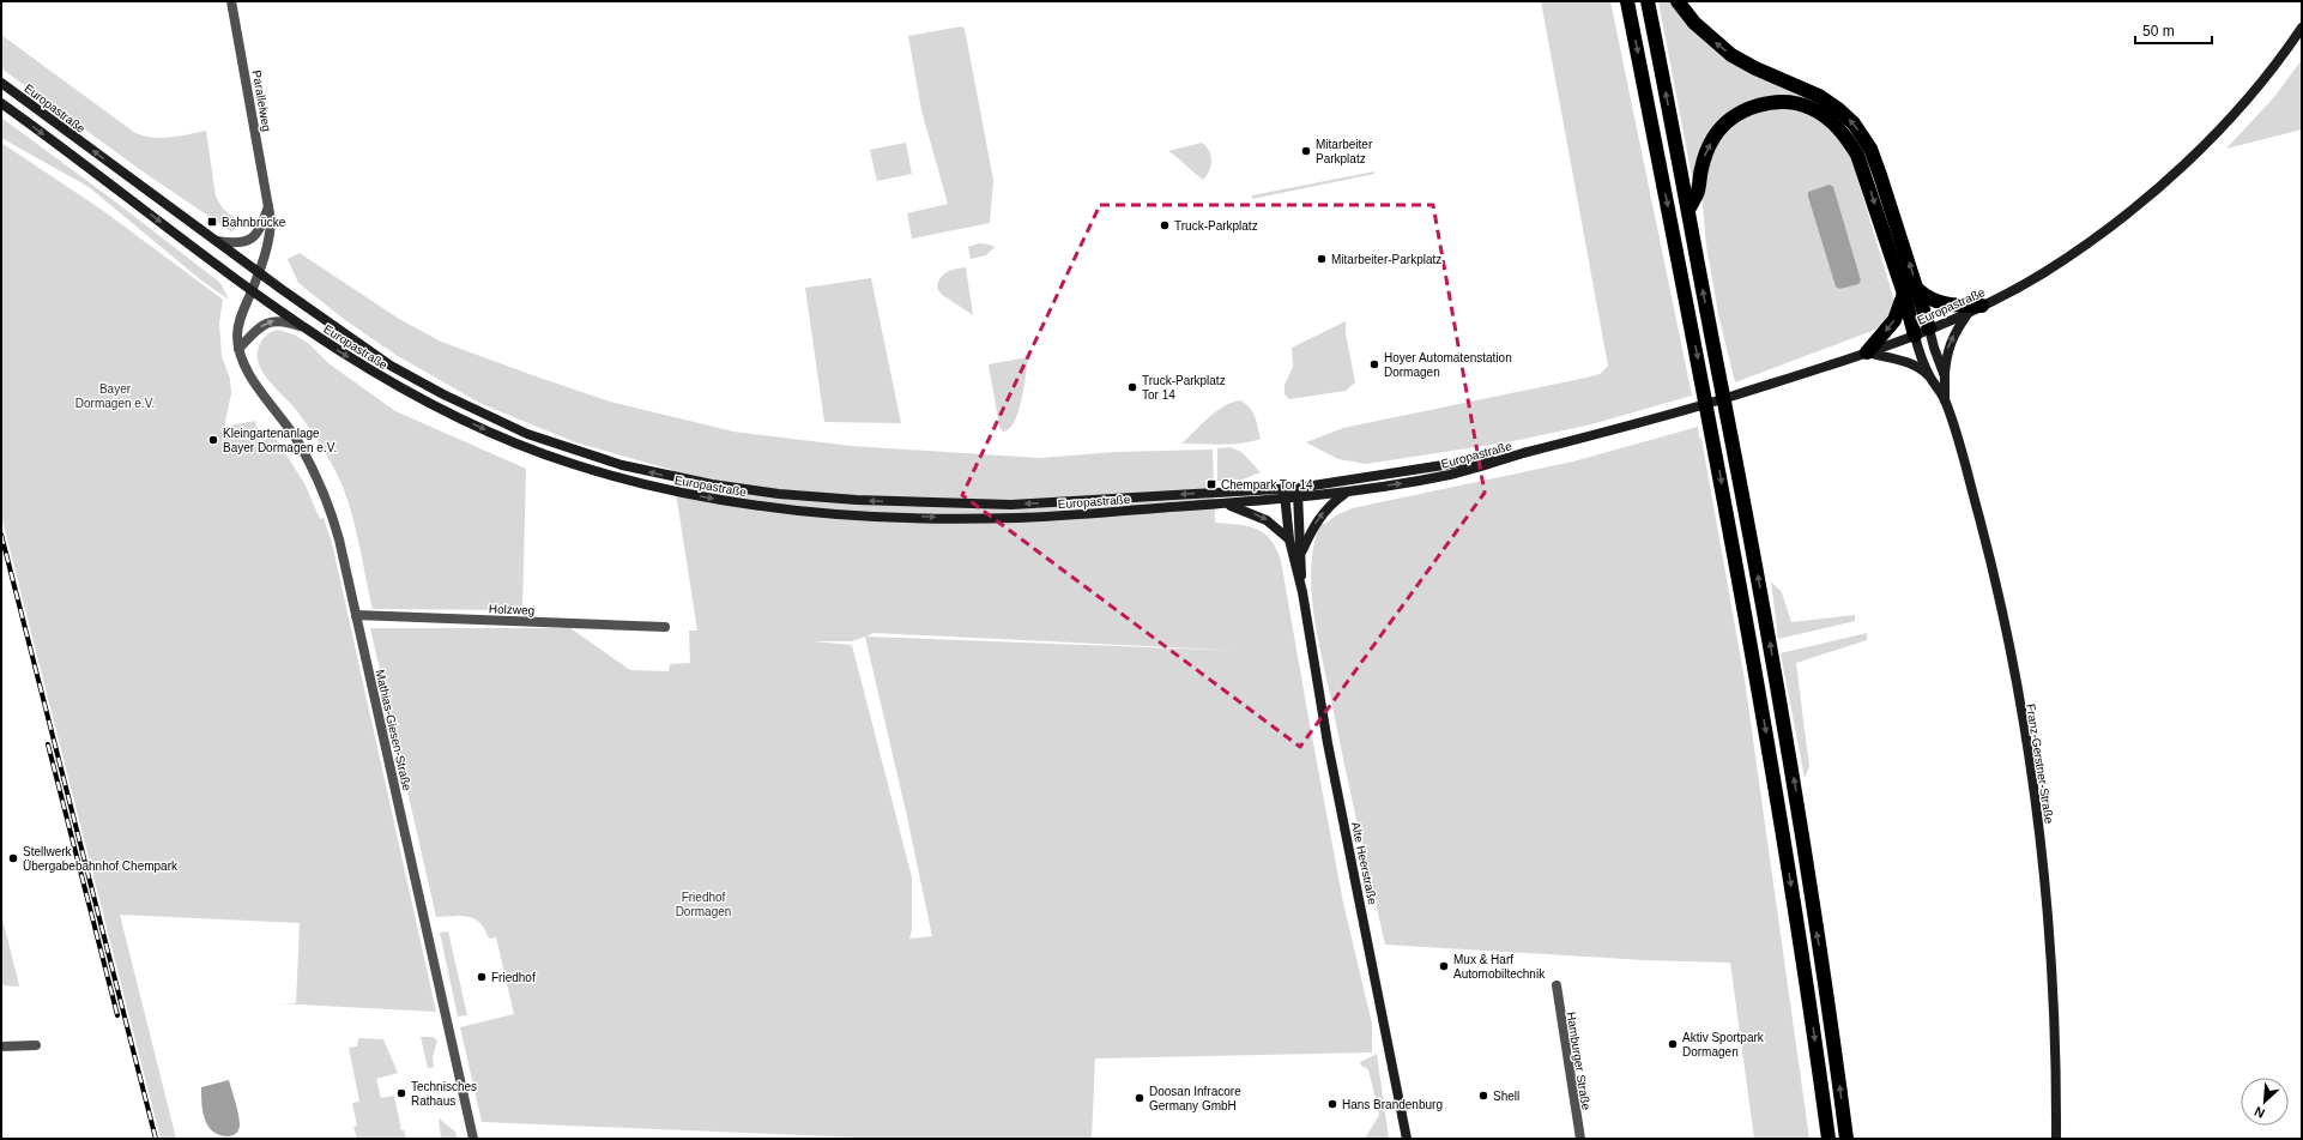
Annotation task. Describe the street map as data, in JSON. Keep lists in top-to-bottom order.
{
  "streets": {
    "main road": ["Europastraße", "Franz-Gerstner-Straße", "Alte Heerstraße"],
    "street": [
      "Parallelweg",
      "Holzweg",
      "Mathias-Giesen-Straße",
      "Hamburger Straße"
    ]
  },
  "crossings": [
    ["Parallelweg", "Europastraße"],
    ["Parallelweg", "Mathias-Giesen-Straße"],
    ["Europastraße", "Mathias-Giesen-Straße"],
    ["Europastraße", "Franz-Gerstner-Straße"],
    ["Europastraße", "Alte Heerstraße"],
    ["Holzweg", "Mathias-Giesen-Straße"]
  ],
  "parks": ["Bayer Dormagen e.V.", "Friedhof Dormagen"],
  "places": {
    "other": [
      "Mitarbeiter Parkplatz",
      "Truck-Parkplatz",
      "Mitarbeiter-Parkplatz",
      "Hoyer Automatenstation Dormagen",
      "Truck-Parkplatz Tor 14",
      "Kleingartenanlage Bayer Dormagen e.V.",
      "Stellwerk Übergabebahnhof Chempark",
      "Mux & Harf Automobiltechnik",
      "Friedhof",
      "Aktiv Sportpark Dormagen",
      "Technisches Rathaus",
      "Shell",
      "Doosan Infracore Germany GmbH",
      "Hans Brandenburg"
    ],
    "transit": ["Bahnbrücke", "Chempark Tor 14"]
  },
  "scale_bar": "50 m",
  "north": "bottom left"
}
